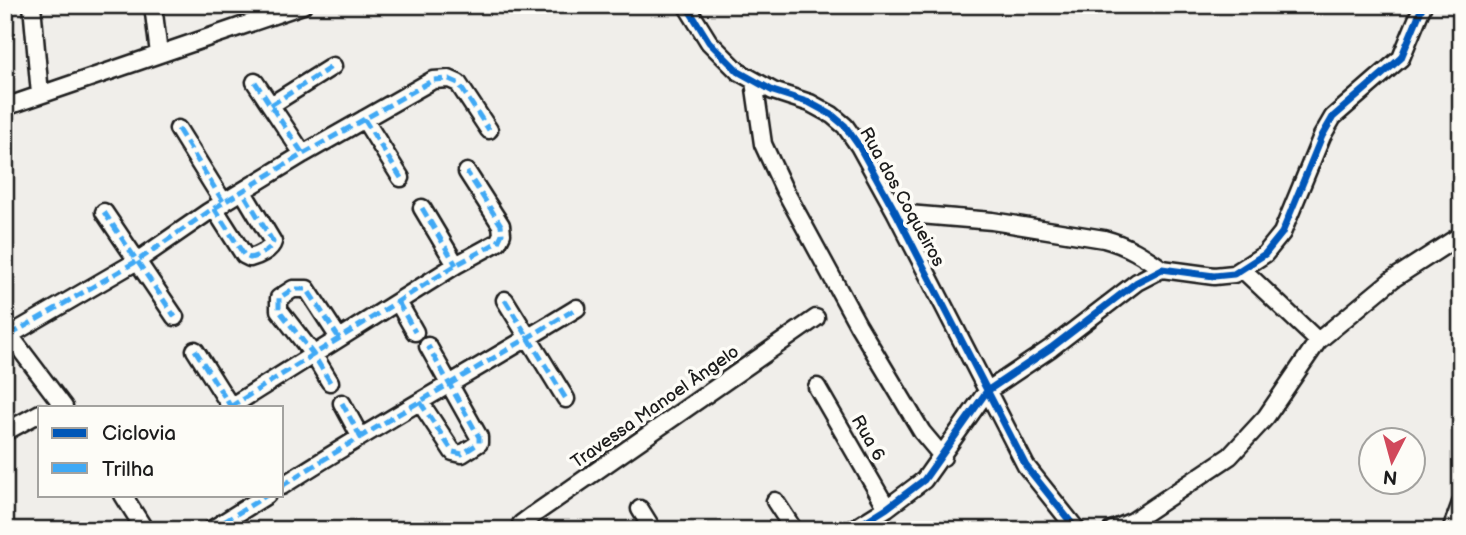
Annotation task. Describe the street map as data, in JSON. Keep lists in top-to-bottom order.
{
  "streets": {
    "street": ["Rua dos Coqueiros", "Travessa Manoel Ângelo", "Rua 6"]
  },
  "legend": ["Ciclovia", "Trilha"],
  "north": "bottom"
}
